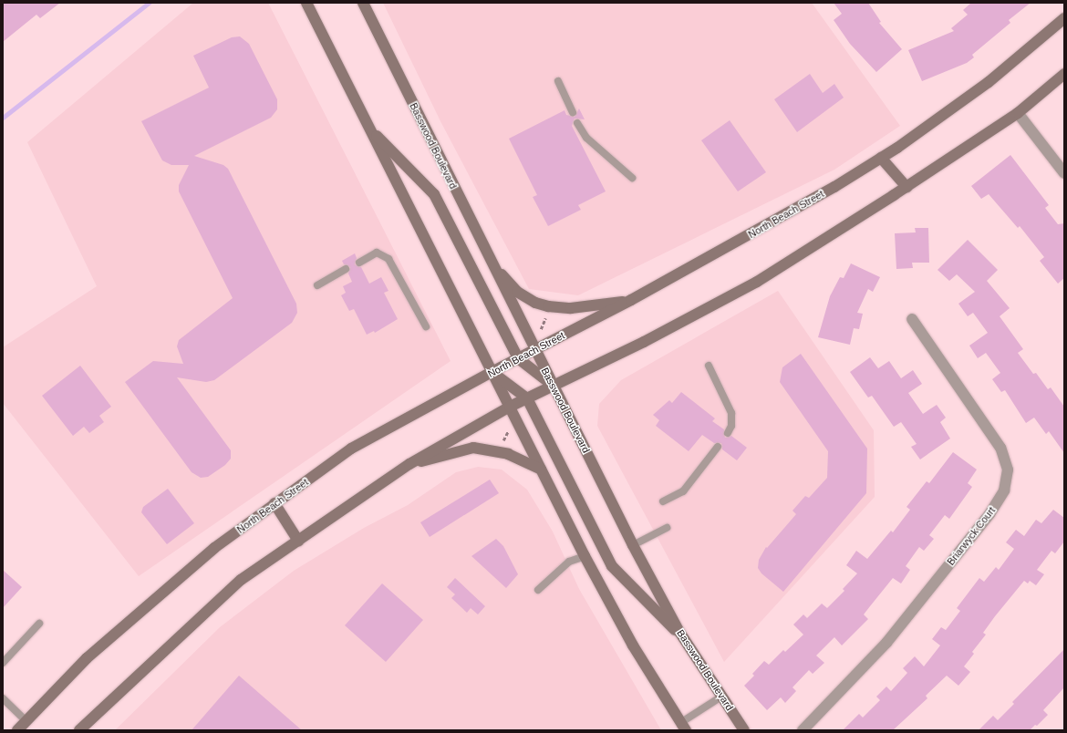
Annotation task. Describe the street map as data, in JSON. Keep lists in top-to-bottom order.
{
  "streets": {
    "main road": ["Basswood Boulevard", "North Beach Street"],
    "street": ["Briarwyck Court"]
  },
  "crossings": [
    ["Basswood Boulevard", "North Beach Street"]
  ]
}
